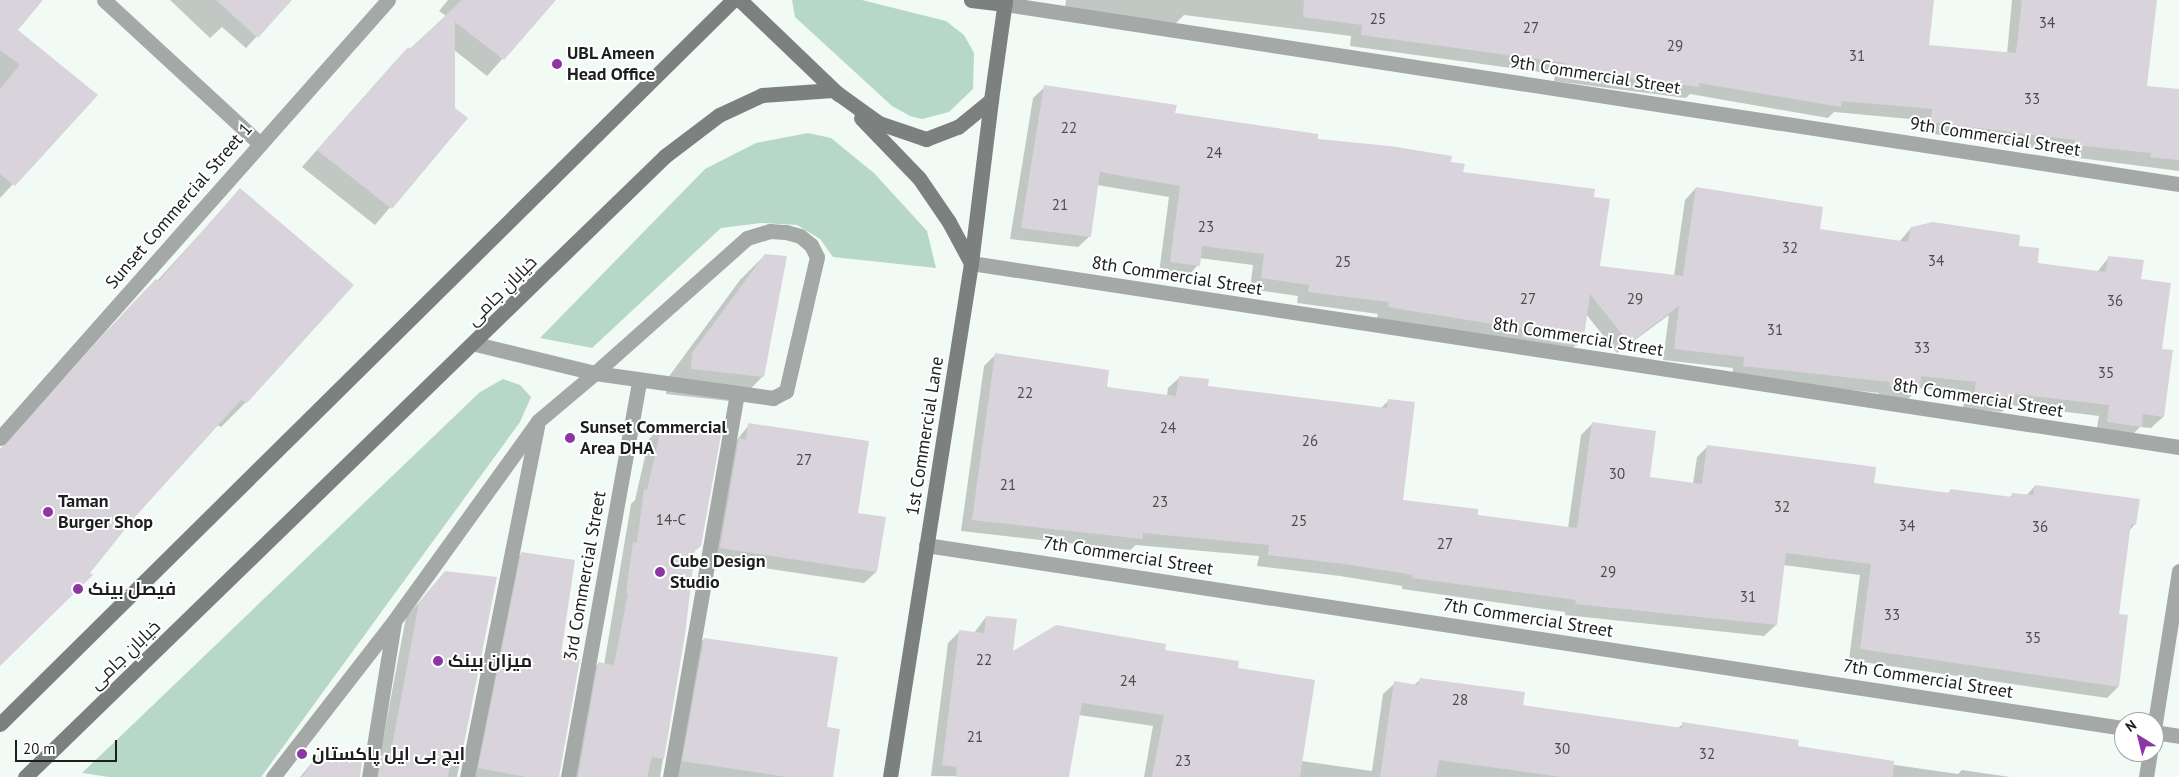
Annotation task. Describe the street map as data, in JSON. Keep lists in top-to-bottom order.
{
  "streets": {
    "main road": ["خیابانِ جامی", "1st Commercial Lane"],
    "street": [
      "9th Commercial Street",
      "Sunset Commercial Street 1",
      "8th Commercial Street",
      "7th Commercial Street",
      "3rd Commercial Street"
    ]
  },
  "crossings": [
    ["8th Commercial Street", "1st Commercial Lane"],
    ["1st Commercial Lane", "7th Commercial Street"]
  ],
  "places": [
    "UBL Ameen Head Office",
    "Sunset Commercial Area DHA",
    "Taman Burger Shop",
    "Cube Design Studio",
    "فیصل بینک",
    "میزان بینک",
    "ایچ بی ایل پاکستان"
  ],
  "house_numbers": [
    "25",
    "34",
    "27",
    "29",
    "31",
    "33",
    "22",
    "24",
    "21",
    "23",
    "32",
    "34",
    "25",
    "27",
    "29",
    "36",
    "31",
    "33",
    "35",
    "22",
    "24",
    "26",
    "27",
    "30",
    "21",
    "23",
    "32",
    "14-C",
    "25",
    "34",
    "36",
    "27",
    "29",
    "31",
    "33",
    "35",
    "22",
    "24",
    "28",
    "21",
    "30",
    "32",
    "23"
  ],
  "scale_bar": "20 m",
  "north": "top left"
}
